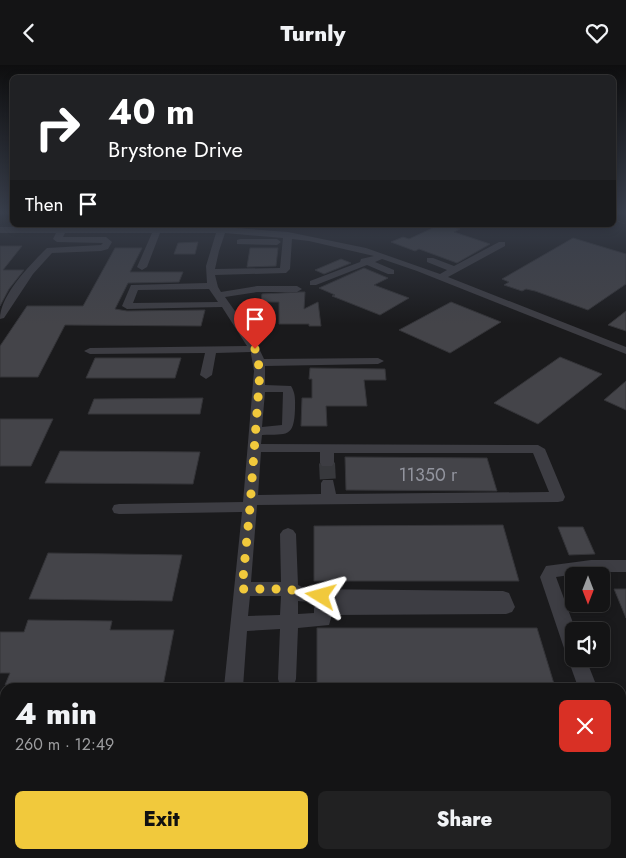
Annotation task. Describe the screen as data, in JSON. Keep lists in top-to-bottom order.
{
  "house_numbers": ["11350 r"],
  "north": "bottom",
  "page": {
    "header": "Turnly",
    "turn": ["40 m", "Brystone Drive"],
    "then": "Then",
    "heading": ["4 min", "260 m · 12:49"],
    "buttons": ["Exit", "Share"]
  }
}
